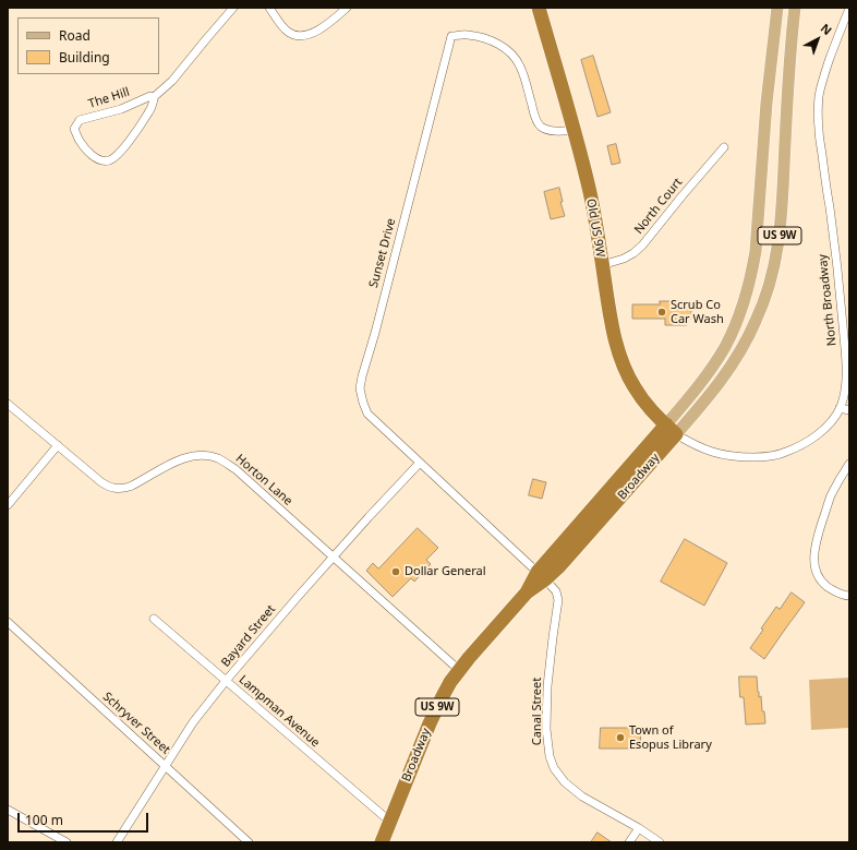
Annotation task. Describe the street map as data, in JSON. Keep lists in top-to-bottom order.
{
  "streets": {
    "highway": ["Old US 9W", "US 9W", "Broadway"],
    "street": [
      "The Hill",
      "North Court",
      "Sunset Drive",
      "North Broadway",
      "Horton Lane",
      "Bayard Street",
      "Lampman Avenue",
      "Canal Street",
      "Schryver Street"
    ]
  },
  "crossings": [
    ["North Court", "Old US 9W"],
    ["Old US 9W", "US 9W"],
    ["Old US 9W", "Sunset Drive"],
    ["Old US 9W", "North Broadway"],
    ["Old US 9W", "Broadway"],
    ["US 9W", "North Broadway"],
    ["US 9W", "Broadway"],
    ["Sunset Drive", "Broadway"],
    ["Sunset Drive", "Bayard Street"],
    ["Sunset Drive", "Canal Street"],
    ["North Broadway", "Broadway"],
    ["Broadway", "Horton Lane"],
    ["Broadway", "Lampman Avenue"],
    ["Broadway", "Canal Street"],
    ["Horton Lane", "Bayard Street"],
    ["Bayard Street", "Lampman Avenue"],
    ["Bayard Street", "Schryver Street"]
  ],
  "places": ["Scrub Co Car Wash", "Dollar General", "Town of Esopus Library"],
  "legend": ["Road", "Building"],
  "scale_bar": "100 m",
  "north": "top right"
}
